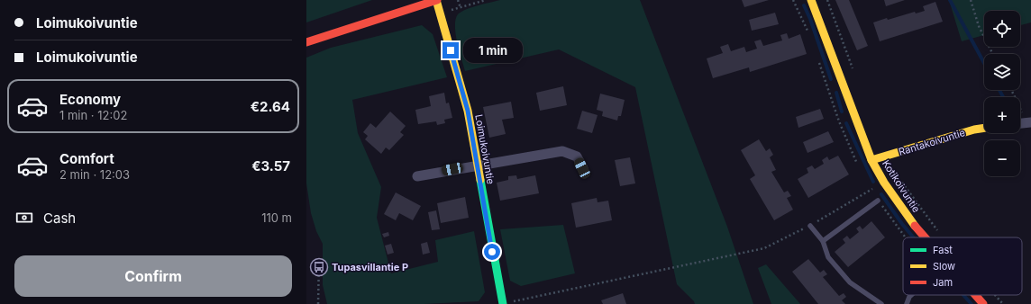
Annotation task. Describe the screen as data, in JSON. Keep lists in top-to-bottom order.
{
  "streets": {
    "street": ["Rantakoivuntie", "Loimukoivuntie", "Kotikoivuntie"]
  },
  "crossings": [
    ["Rantakoivuntie", "Kotikoivuntie"]
  ],
  "places": {
    "bus stop": ["Tupasvillantie P"]
  },
  "legend": ["Fast", "Slow", "Jam"],
  "page": {
    "banner": ["Loimukoivuntie", "Loimukoivuntie"],
    "map_buttons": ["+", "−"],
    "bubble": "1 min",
    "list": [
      {
        "name": "Economy",
        "note": "1 min · 12:02",
        "value": "€2.64"
      },
      {
        "name": "Comfort",
        "note": "2 min · 12:03",
        "value": "€3.57"
      }
    ],
    "pay": ["Cash", "110 m"],
    "buttons": "Confirm"
  }
}
